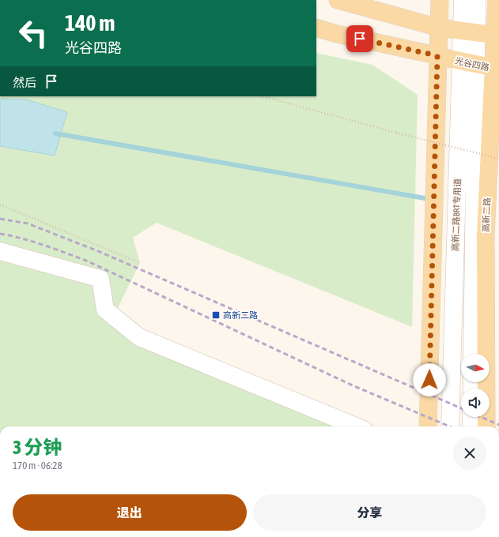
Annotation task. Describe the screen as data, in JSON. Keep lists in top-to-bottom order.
{
  "streets": {
    "main road": ["光谷四路", "高新二路"],
    "lane": ["高新二路BRT专用道"]
  },
  "crossings": [
    ["光谷四路", "高新二路BRT专用道"],
    ["光谷四路", "高新二路"]
  ],
  "places": {
    "transit": ["高新二路"]
  },
  "north": "right",
  "page": {
    "turn": ["140 m", "光谷四路"],
    "then": "然后",
    "heading": ["3 分钟", "170 m · 06:28"],
    "buttons": ["退出", "分享"]
  }
}
